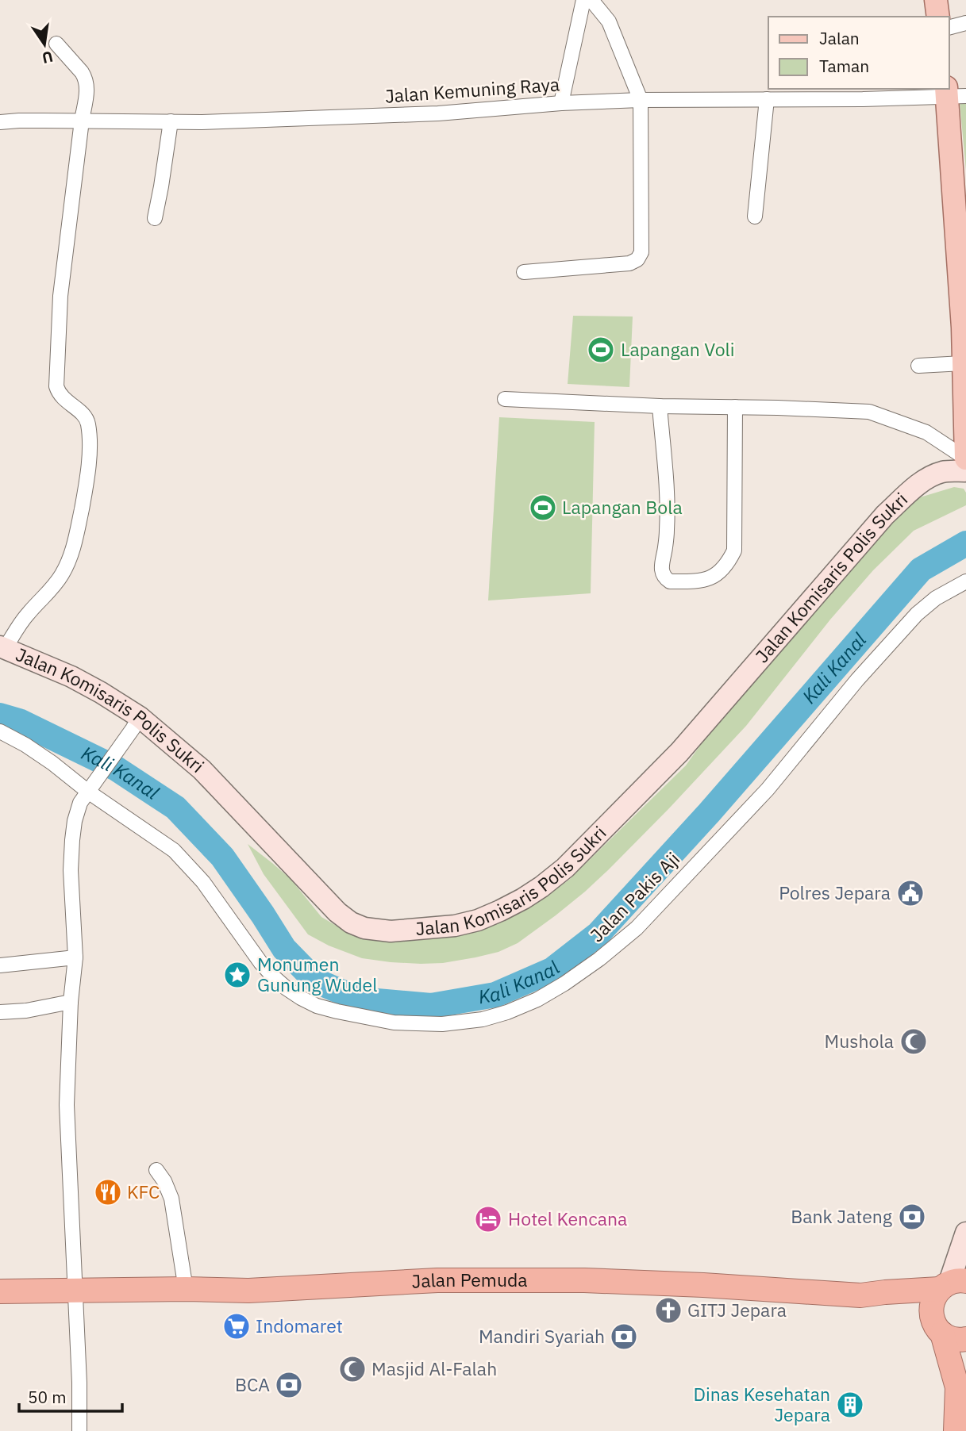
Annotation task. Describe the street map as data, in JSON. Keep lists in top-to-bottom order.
{
  "streets": {
    "highway": ["Jalan Pemuda"],
    "main road": ["Jalan Komisaris Polis Sukri"],
    "street": ["Jalan Kemuning Raya", "Jalan Pakis Aji"]
  },
  "water": ["Kali Kanal"],
  "places": {
    "sports": ["Lapangan Voli", "Lapangan Bola"],
    "public building": ["Polres Jepara"],
    "place": ["Monumen Gunung Wudel"],
    "mosque": ["Mushola", "Masjid Al-Falah"],
    "restaurant": ["KFC"],
    "bank": ["Bank Jateng", "Mandiri Syariah", "BCA"],
    "hotel": ["Hotel Kencana"],
    "church": ["GITJ Jepara"],
    "supermarket": ["Indomaret"],
    "building": ["Dinas Kesehatan Jepara"]
  },
  "legend": ["Jalan", "Taman"],
  "scale_bar": "50 m",
  "north": "bottom"
}
